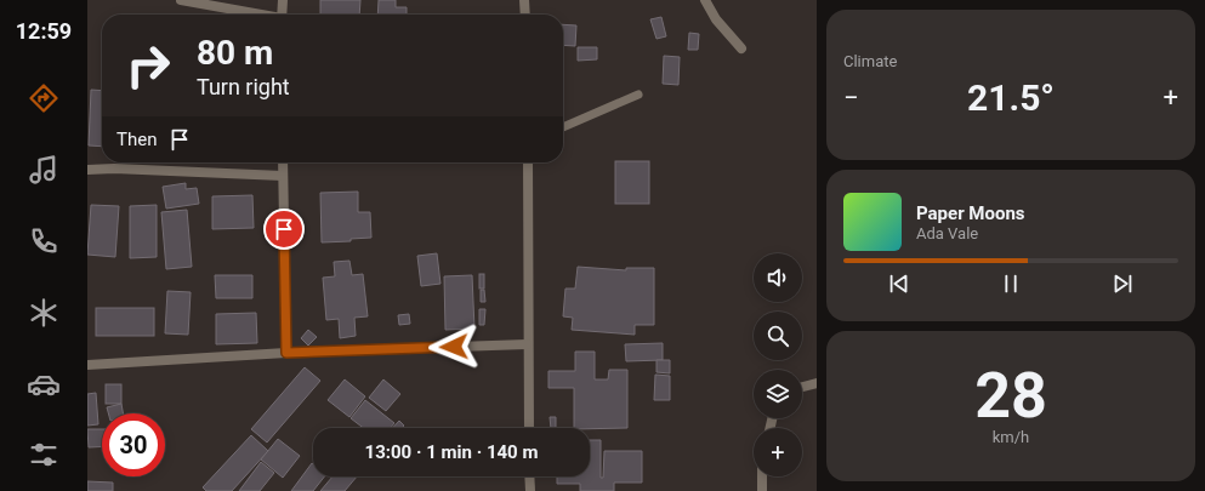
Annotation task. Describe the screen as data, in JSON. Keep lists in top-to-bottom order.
{
  "page": {
    "tabs": "12:59",
    "tile": [
      "Climate",
      ["28", "km/h"]
    ],
    "turn": ["80 m", "Turn right"],
    "heat": ["−", "21.5°", "+"],
    "then": "Then",
    "song": ["Paper Moons", "Ada Vale"],
    "map_buttons": "+",
    "limit": "30",
    "trip": "13:00 · 1 min · 140 m"
  }
}
